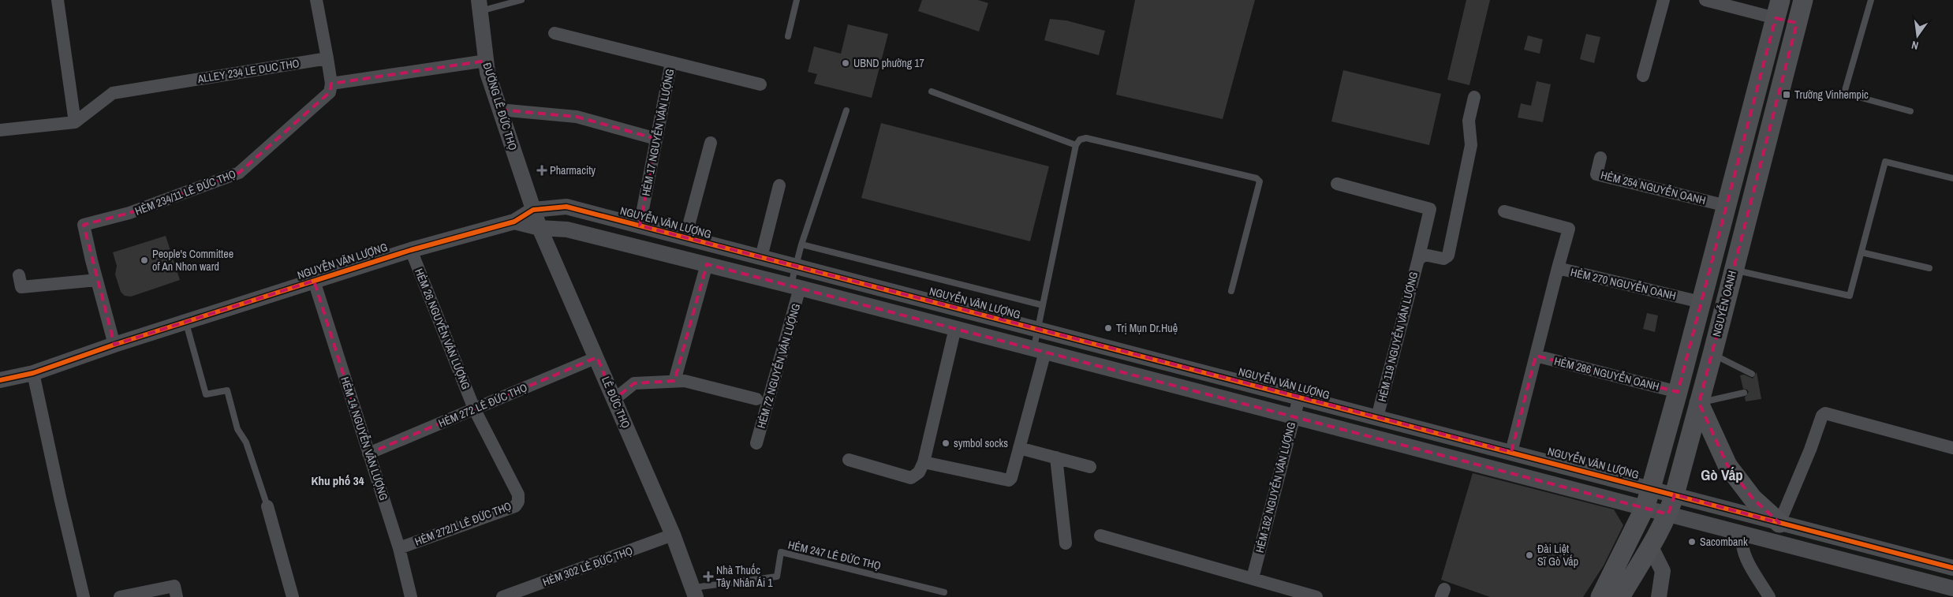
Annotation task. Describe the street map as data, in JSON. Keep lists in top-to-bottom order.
{
  "streets": {
    "main road": ["NGUYỄN OANH"],
    "street": [
      "ALLEY 234 LE DUC THO",
      "ĐƯỜNG LÊ ĐỨC THỌ",
      "HẺM 17 NGUYỄN VĂN LƯỢNG",
      "HẺM 254 NGUYỄN OANH",
      "HẺM 234/11 LÊ ĐỨC THỌ",
      "NGUYỄN VĂN LƯỢNG",
      "HẺM 270 NGUYỄN OANH",
      "HẺM 26 NGUYỄN VĂN LƯỢNG",
      "HẺM 119 NGUYỄN VĂN LƯỢNG",
      "HẺM 72 NGUYỄN VĂN LƯỢNG",
      "HẺM 286 NGUYỄN OANH",
      "LÊ ĐỨC THỌ",
      "HẺM 272 LÊ ĐỨC THỌ",
      "HẺM 14 NGUYỄN VĂN LƯỢNG",
      "HẺM 162 NGUYỄN VĂN LƯỢNG",
      "HẺM 272/1 LÊ ĐỨC THỌ",
      "HẺM 302 LÊ ĐỨC THỌ"
    ],
    "lane": ["HẺM 247 LÊ ĐỨC THỌ"]
  },
  "crossings": [
    ["ĐƯỜNG LÊ ĐỨC THỌ", "NGUYỄN VĂN LƯỢNG"],
    ["ĐƯỜNG LÊ ĐỨC THỌ", "LÊ ĐỨC THỌ"],
    ["HẺM 17 NGUYỄN VĂN LƯỢNG", "NGUYỄN VĂN LƯỢNG"],
    ["HẺM 254 NGUYỄN OANH", "NGUYỄN OANH"],
    ["HẺM 234/11 LÊ ĐỨC THỌ", "NGUYỄN VĂN LƯỢNG"],
    ["NGUYỄN VĂN LƯỢNG", "NGUYỄN OANH"],
    ["NGUYỄN VĂN LƯỢNG", "HẺM 26 NGUYỄN VĂN LƯỢNG"],
    ["NGUYỄN VĂN LƯỢNG", "HẺM 119 NGUYỄN VĂN LƯỢNG"],
    ["NGUYỄN VĂN LƯỢNG", "HẺM 72 NGUYỄN VĂN LƯỢNG"],
    ["NGUYỄN VĂN LƯỢNG", "LÊ ĐỨC THỌ"],
    ["NGUYỄN VĂN LƯỢNG", "HẺM 14 NGUYỄN VĂN LƯỢNG"],
    ["NGUYỄN VĂN LƯỢNG", "HẺM 162 NGUYỄN VĂN LƯỢNG"],
    ["HẺM 270 NGUYỄN OANH", "NGUYỄN OANH"],
    ["NGUYỄN OANH", "HẺM 286 NGUYỄN OANH"],
    ["HẺM 26 NGUYỄN VĂN LƯỢNG", "HẺM 272 LÊ ĐỨC THỌ"],
    ["HẺM 26 NGUYỄN VĂN LƯỢNG", "HẺM 272/1 LÊ ĐỨC THỌ"],
    ["LÊ ĐỨC THỌ", "HẺM 272 LÊ ĐỨC THỌ"],
    ["LÊ ĐỨC THỌ", "HẺM 247 LÊ ĐỨC THỌ"],
    ["LÊ ĐỨC THỌ", "HẺM 302 LÊ ĐỨC THỌ"],
    ["HẺM 272 LÊ ĐỨC THỌ", "HẺM 14 NGUYỄN VĂN LƯỢNG"],
    ["HẺM 272 LÊ ĐỨC THỌ", "HẺM 272/1 LÊ ĐỨC THỌ"],
    ["HẺM 14 NGUYỄN VĂN LƯỢNG", "HẺM 272/1 LÊ ĐỨC THỌ"]
  ],
  "districts": ["Gò Vấp", "Khu phố 34"],
  "places": {
    "other": [
      "UBND phường 17",
      "People's Committee of An Nhon ward",
      "Trị Mụn Dr.Huệ",
      "symbol socks",
      "Sacombank",
      "Đài Liệt Sĩ Gò Vấp"
    ],
    "transit": ["Trường Vinhempic"],
    "health": ["Pharmacity", "Nhà Thuốc Tây Nhân Ái 1"]
  },
  "north": "bottom"
}
